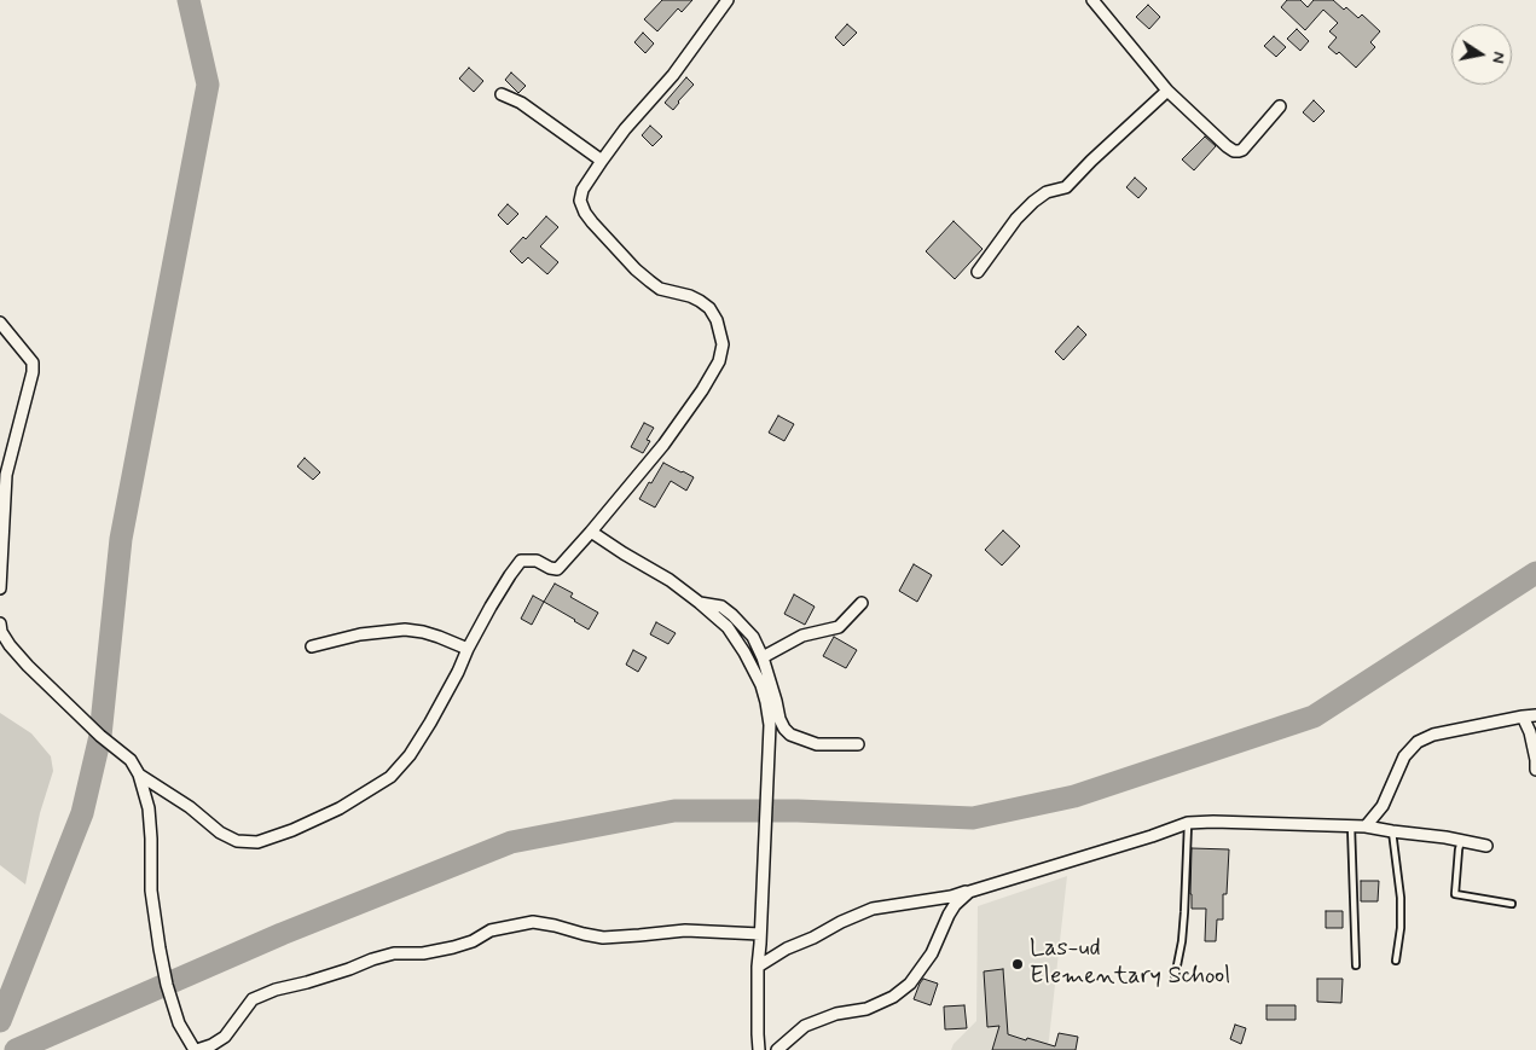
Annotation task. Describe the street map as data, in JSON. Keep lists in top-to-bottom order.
{
  "places": ["Las-ud Elementary School"],
  "north": "right"
}
